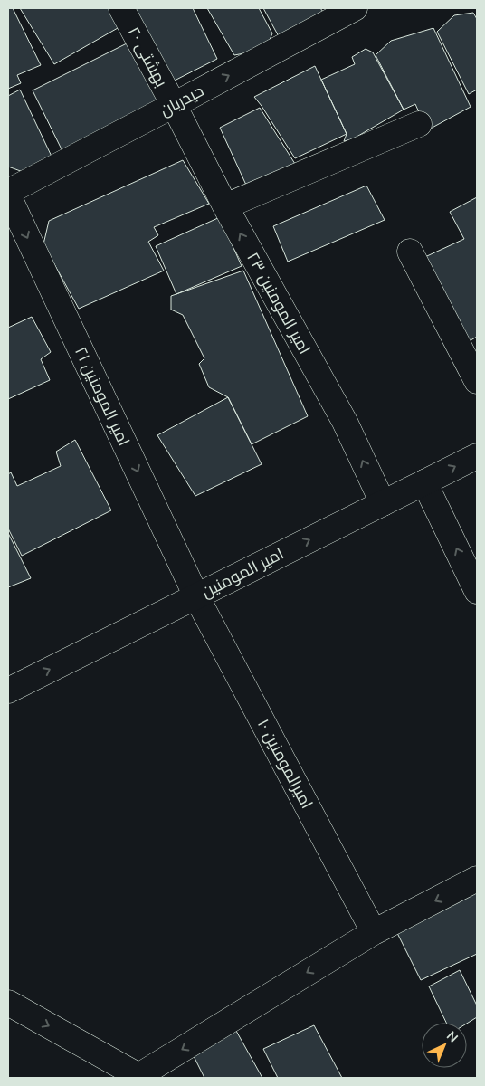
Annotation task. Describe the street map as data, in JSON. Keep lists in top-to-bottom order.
{
  "streets": {
    "street": [
      "بهشتی ۲۰",
      "حیدریان",
      "امیر المومنین ۲۳",
      "امیر المومنین ۲۱",
      "امیر المومنین",
      "امیرالمومنین ۱۰"
    ]
  },
  "crossings": [
    ["بهشتی ۲۰", "حیدریان"],
    ["بهشتی ۲۰", "امیر المومنین ۲۳"],
    ["حیدریان", "امیر المومنین ۲۳"],
    ["امیر المومنین ۲۳", "امیر المومنین"],
    ["امیر المومنین ۲۱", "امیر المومنین"],
    ["امیر المومنین ۲۱", "امیرالمومنین ۱۰"],
    ["امیر المومنین", "امیرالمومنین ۱۰"]
  ],
  "one_way": ["امیر المومنین ۲۱", "امیر المومنین"],
  "north": "top right"
}
